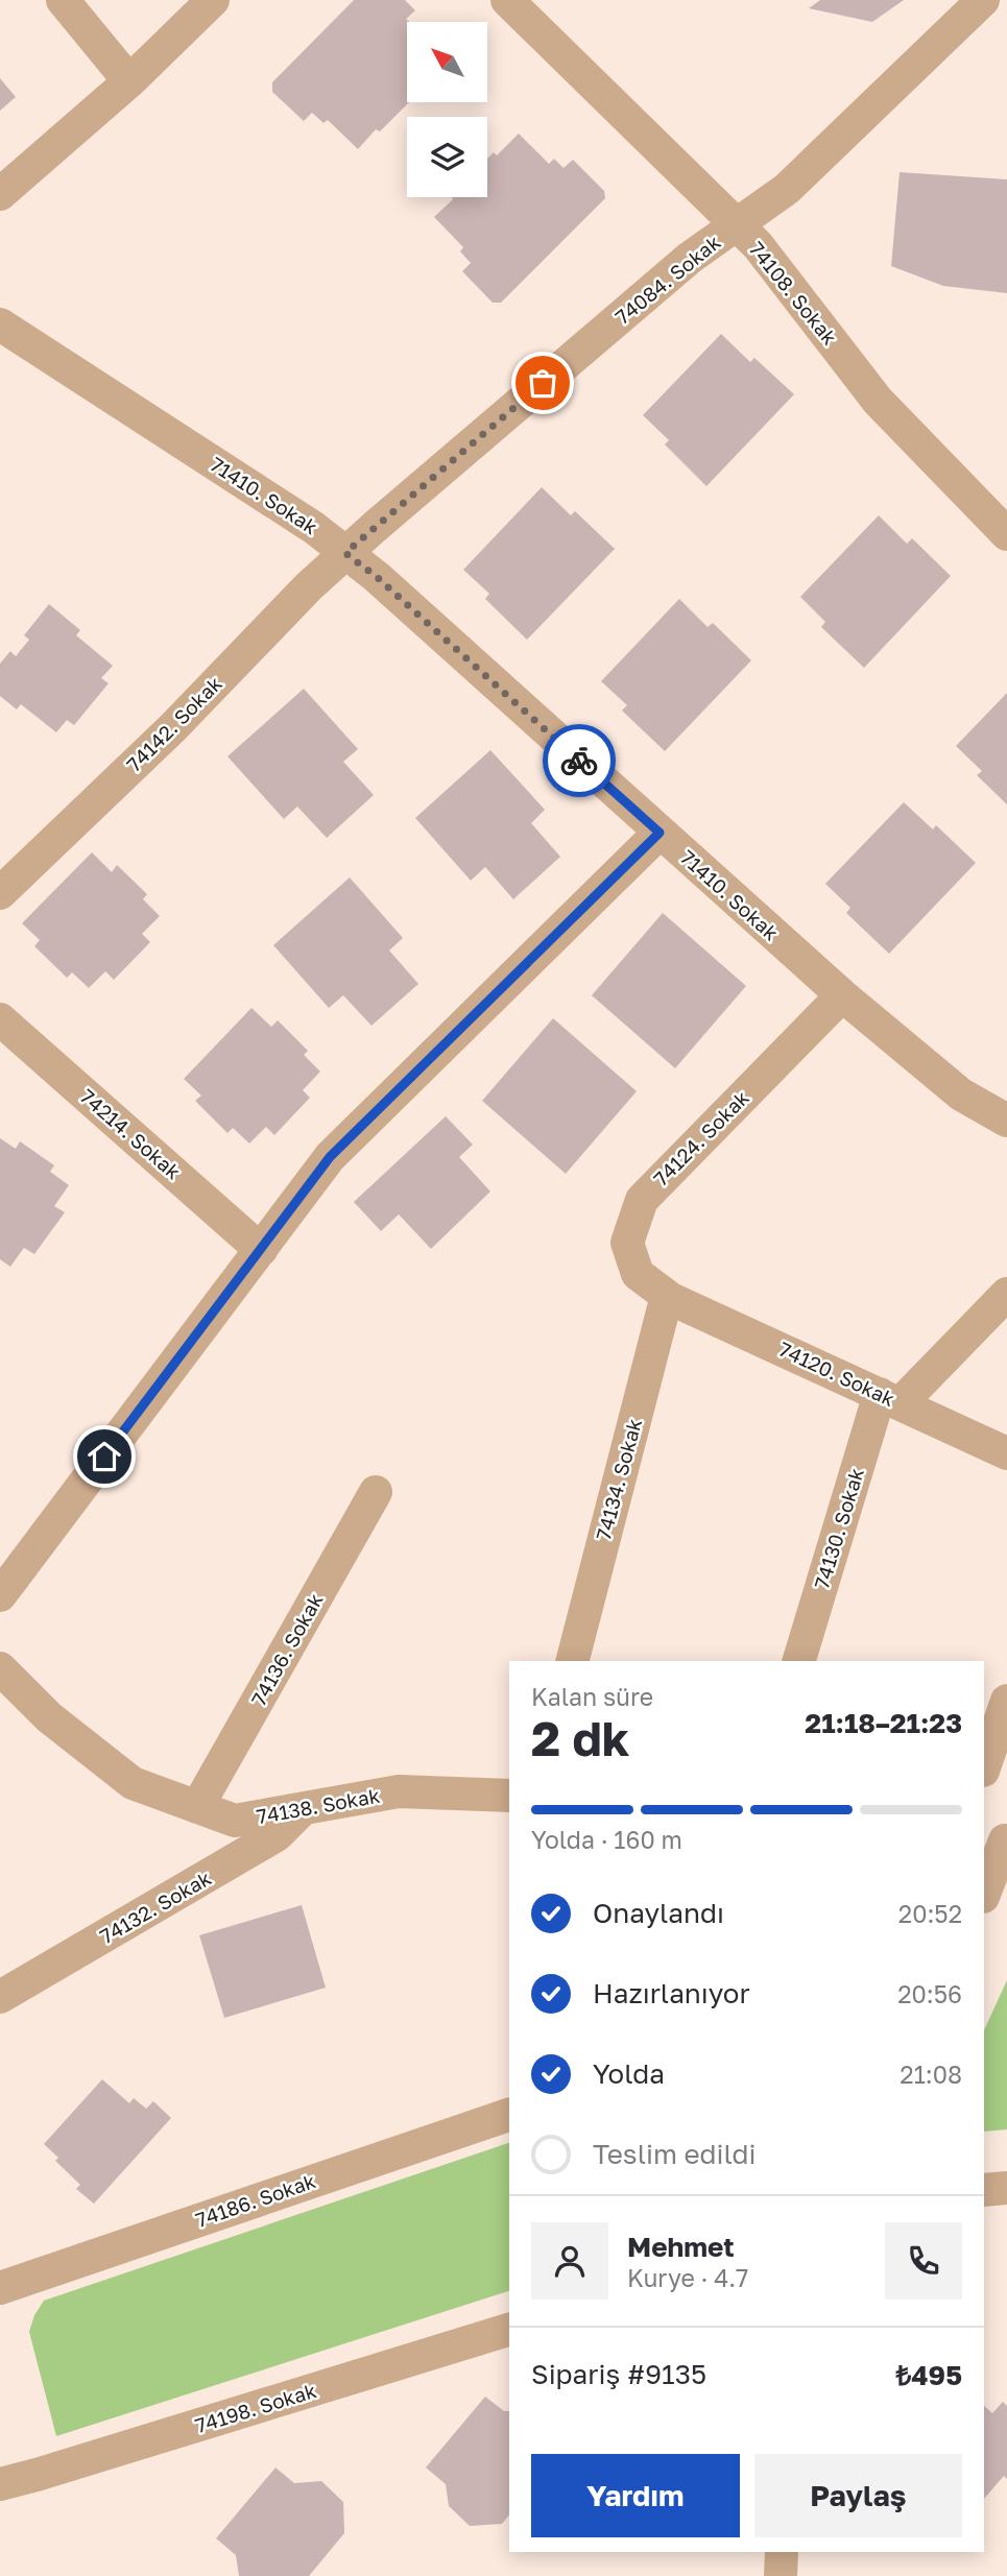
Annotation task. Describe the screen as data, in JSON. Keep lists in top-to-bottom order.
{
  "streets": {
    "street": [
      "74084. Sokak",
      "74108. Sokak",
      "71410. Sokak",
      "74142. Sokak",
      "74214. Sokak",
      "74124. Sokak",
      "74120. Sokak",
      "74134. Sokak",
      "74130. Sokak",
      "74136. Sokak",
      "74138. Sokak",
      "74132. Sokak",
      "74186. Sokak",
      "74198. Sokak"
    ]
  },
  "crossings": [
    ["74084. Sokak", "74108. Sokak"],
    ["74084. Sokak", "71410. Sokak"],
    ["74084. Sokak", "74142. Sokak"],
    ["71410. Sokak", "74142. Sokak"],
    ["71410. Sokak", "74124. Sokak"],
    ["74124. Sokak", "74120. Sokak"],
    ["74124. Sokak", "74134. Sokak"],
    ["74120. Sokak", "74134. Sokak"],
    ["74120. Sokak", "74130. Sokak"],
    ["74136. Sokak", "74138. Sokak"],
    ["74138. Sokak", "74132. Sokak"]
  ],
  "north": "top left",
  "page": {
    "heading": ["2 dk", "Kalan süre", "21:18–21:23"],
    "panel": [
      "Mehmet",
      "Kurye · 4.7",
      "Sipariş #9135",
      "₺495"
    ],
    "bar": "Yolda · 160 m",
    "list": [
      ["Onaylandı", "20:52"],
      ["Hazırlanıyor", "20:56"],
      ["Yolda", "21:08"],
      "Teslim edildi"
    ],
    "buttons": ["Yardım", "Paylaş"]
  }
}
